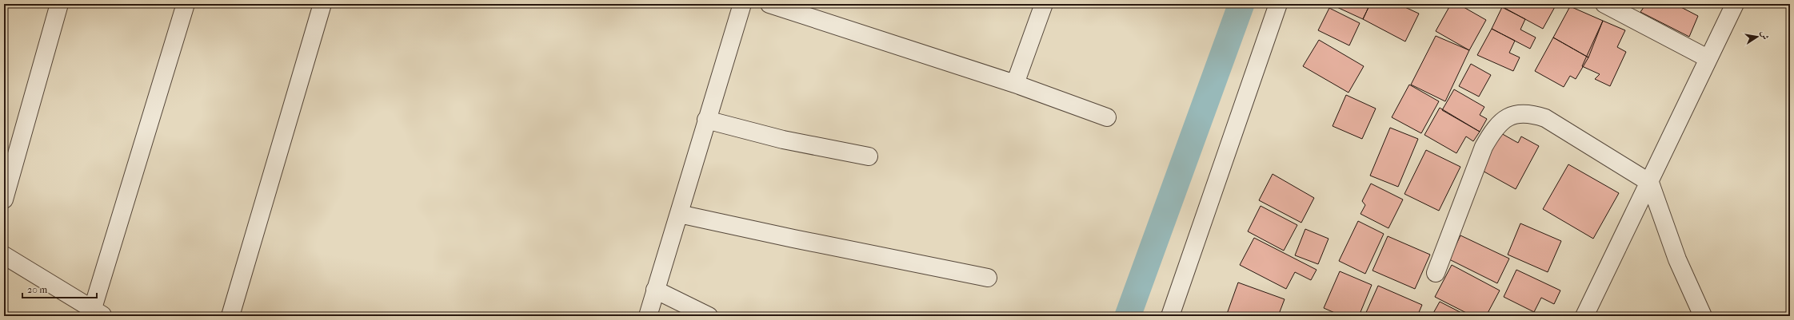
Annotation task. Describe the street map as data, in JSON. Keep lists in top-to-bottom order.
{
  "scale_bar": "20 m",
  "north": "right"
}
